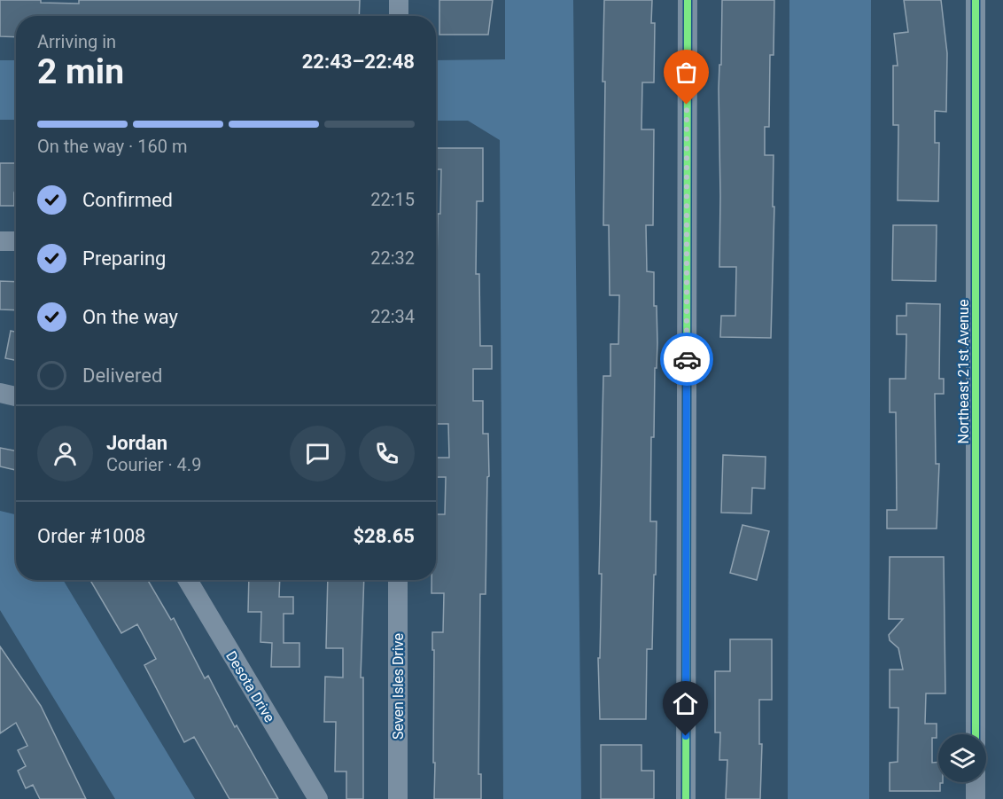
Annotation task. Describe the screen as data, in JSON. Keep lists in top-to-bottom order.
{
  "streets": {
    "street": ["Northeast 21st Avenue", "Desota Drive", "Seven Isles Drive"]
  },
  "page": {
    "heading": ["2 min", "Arriving in", "22:43–22:48"],
    "panel": [
      "Jordan",
      "Courier · 4.9",
      "Order #1008",
      "$28.65"
    ],
    "bar": "On the way · 160 m",
    "list": [
      ["Confirmed", "22:15"],
      ["Preparing", "22:32"],
      ["On the way", "22:34"],
      "Delivered"
    ]
  }
}
